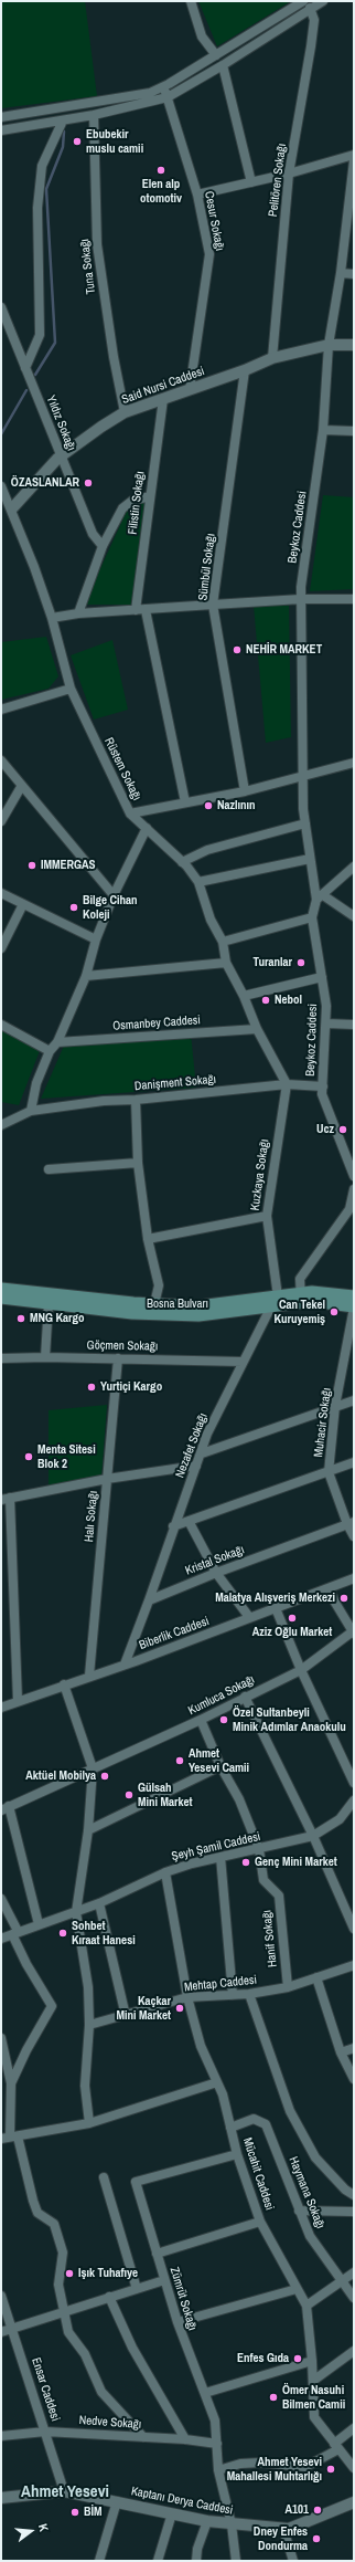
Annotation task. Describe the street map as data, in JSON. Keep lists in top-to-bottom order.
{
  "streets": {
    "main road": ["Bosna Bulvarı"],
    "street": [
      "Pelitören Sokağı",
      "Cesur Sokağı",
      "Tuna Sokağı",
      "Said Nursi Caddesi",
      "Yıldız Sokağı",
      "Filistin Sokağı",
      "Beykoz Caddesi",
      "Sümbül Sokağı",
      "Rüstem Sokağı",
      "Osmanbey Caddesi",
      "Danişment Sokağı",
      "Kuzkaya Sokağı",
      "Göçmen Sokağı",
      "Muhacir Sokağı",
      "Nezafet Sokağı",
      "Halı Sokağı",
      "Kristal Sokağı",
      "Biberlik Caddesi",
      "Kumluca Sokağı",
      "Şeyh Şamil Caddesi",
      "Hanif Sokağı",
      "Mehtap Caddesi",
      "Mücahit Caddesi",
      "Haymana Sokağı",
      "Zümrüt Sokağı",
      "Ensar Caddesi",
      "Nedve Sokağı",
      "Kaptanı Derya Caddesi"
    ]
  },
  "crossings": [
    ["Pelitören Sokağı", "Said Nursi Caddesi"],
    ["Cesur Sokağı", "Said Nursi Caddesi"],
    ["Tuna Sokağı", "Said Nursi Caddesi"],
    ["Said Nursi Caddesi", "Yıldız Sokağı"],
    ["Said Nursi Caddesi", "Filistin Sokağı"],
    ["Said Nursi Caddesi", "Beykoz Caddesi"],
    ["Said Nursi Caddesi", "Sümbül Sokağı"],
    ["Said Nursi Caddesi", "Rüstem Sokağı"],
    ["Beykoz Caddesi", "Danişment Sokağı"],
    ["Rüstem Sokağı", "Osmanbey Caddesi"],
    ["Rüstem Sokağı", "Danişment Sokağı"],
    ["Rüstem Sokağı", "Kuzkaya Sokağı"],
    ["Danişment Sokağı", "Kuzkaya Sokağı"],
    ["Kuzkaya Sokağı", "Bosna Bulvarı"],
    ["Bosna Bulvarı", "Muhacir Sokağı"],
    ["Bosna Bulvarı", "Nezafet Sokağı"],
    ["Göçmen Sokağı", "Nezafet Sokağı"],
    ["Göçmen Sokağı", "Halı Sokağı"],
    ["Muhacir Sokağı", "Kristal Sokağı"],
    ["Nezafet Sokağı", "Kristal Sokağı"],
    ["Halı Sokağı", "Biberlik Caddesi"],
    ["Kumluca Sokağı", "Hanif Sokağı"],
    ["Şeyh Şamil Caddesi", "Hanif Sokağı"],
    ["Şeyh Şamil Caddesi", "Mücahit Caddesi"],
    ["Hanif Sokağı", "Mehtap Caddesi"],
    ["Mehtap Caddesi", "Mücahit Caddesi"],
    ["Mücahit Caddesi", "Haymana Sokağı"],
    ["Mücahit Caddesi", "Zümrüt Sokağı"],
    ["Zümrüt Sokağı", "Nedve Sokağı"],
    ["Zümrüt Sokağı", "Kaptanı Derya Caddesi"],
    ["Ensar Caddesi", "Nedve Sokağı"],
    ["Ensar Caddesi", "Kaptanı Derya Caddesi"]
  ],
  "districts": ["Ahmet Yesevi"],
  "places": [
    "Ebubekir muslu camii",
    "Elen alp otomotiv",
    "ÖZASLANLAR",
    "NEHİR MARKET",
    "Nazlının",
    "IMMERGAS",
    "Bilge Cihan Koleji",
    "Turanlar",
    "Nebol",
    "Ucz",
    "Can Tekel Kuruyemiş",
    "MNG Kargo",
    "Yurtiçi Kargo",
    "Menta Sitesi Blok 2",
    "Malatya Alışveriş Merkezi",
    "Aziz Oğlu Market",
    "Özel Sultanbeyli Minik Adımlar Anaokulu",
    "Ahmet Yesevi Camii",
    "Aktüel Mobilya",
    "Gülsah Mini Market",
    "Genç Mini Market",
    "Sohbet Kıraat Hanesi",
    "Kaçkar Mini Market",
    "Işık Tuhafıye",
    "Enfes Gıda",
    "Ömer Nasuhi Bilmen Camii",
    "Ahmet Yesevi Mahallesi Muhtarlığı",
    "A101",
    "BİM",
    "Dney Enfes Dondurma"
  ],
  "north": "right"
}
